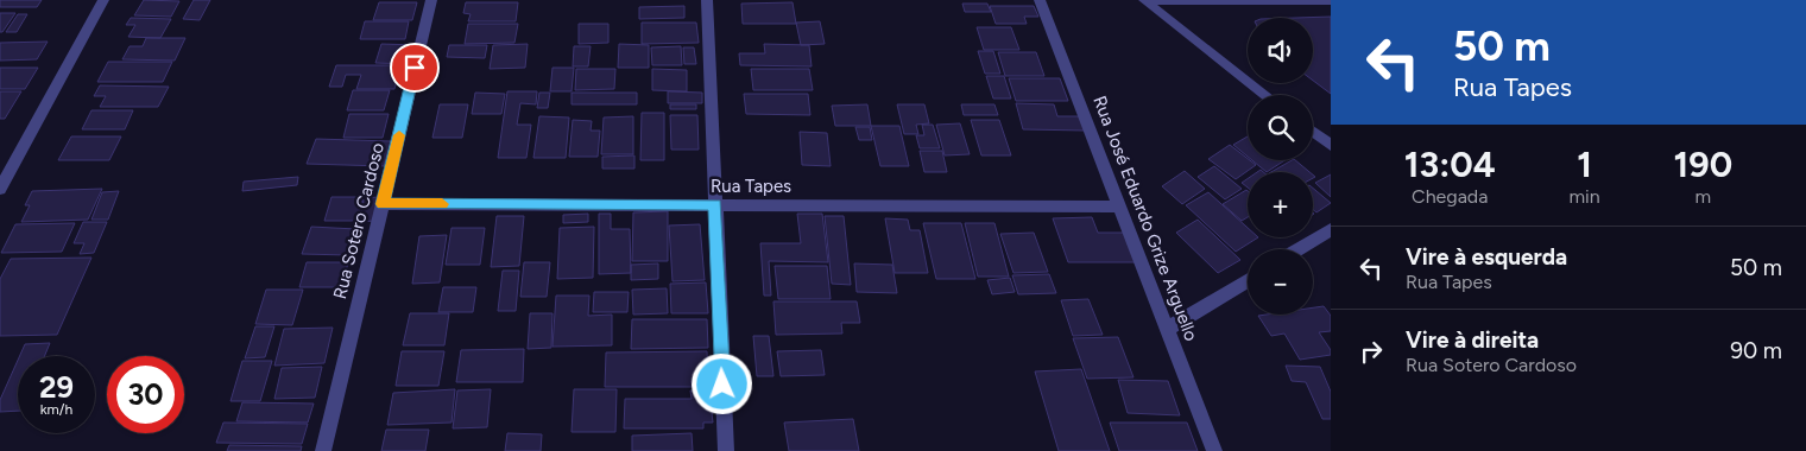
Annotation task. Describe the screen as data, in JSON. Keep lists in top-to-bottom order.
{
  "streets": {
    "street": ["Rua Tapes", "Rua José Eduardo Grize Arguello", "Rua Sotero Cardoso"]
  },
  "crossings": [
    ["Rua Tapes", "Rua José Eduardo Grize Arguello"],
    ["Rua Tapes", "Rua Sotero Cardoso"]
  ],
  "page": {
    "turn": ["50 m", "Rua Tapes"],
    "map_buttons": ["+", "−"],
    "eta": [
      "13:04",
      "Chegada",
      "1",
      "min",
      "190",
      "m"
    ],
    "list": [
      {
        "name": "Vire à esquerda",
        "note": "Rua Tapes",
        "value": "50 m"
      },
      {
        "name": "Vire à direita",
        "note": "Rua Sotero Cardoso",
        "value": "90 m"
      }
    ],
    "speed": "29 km/h",
    "limit": "30"
  }
}
